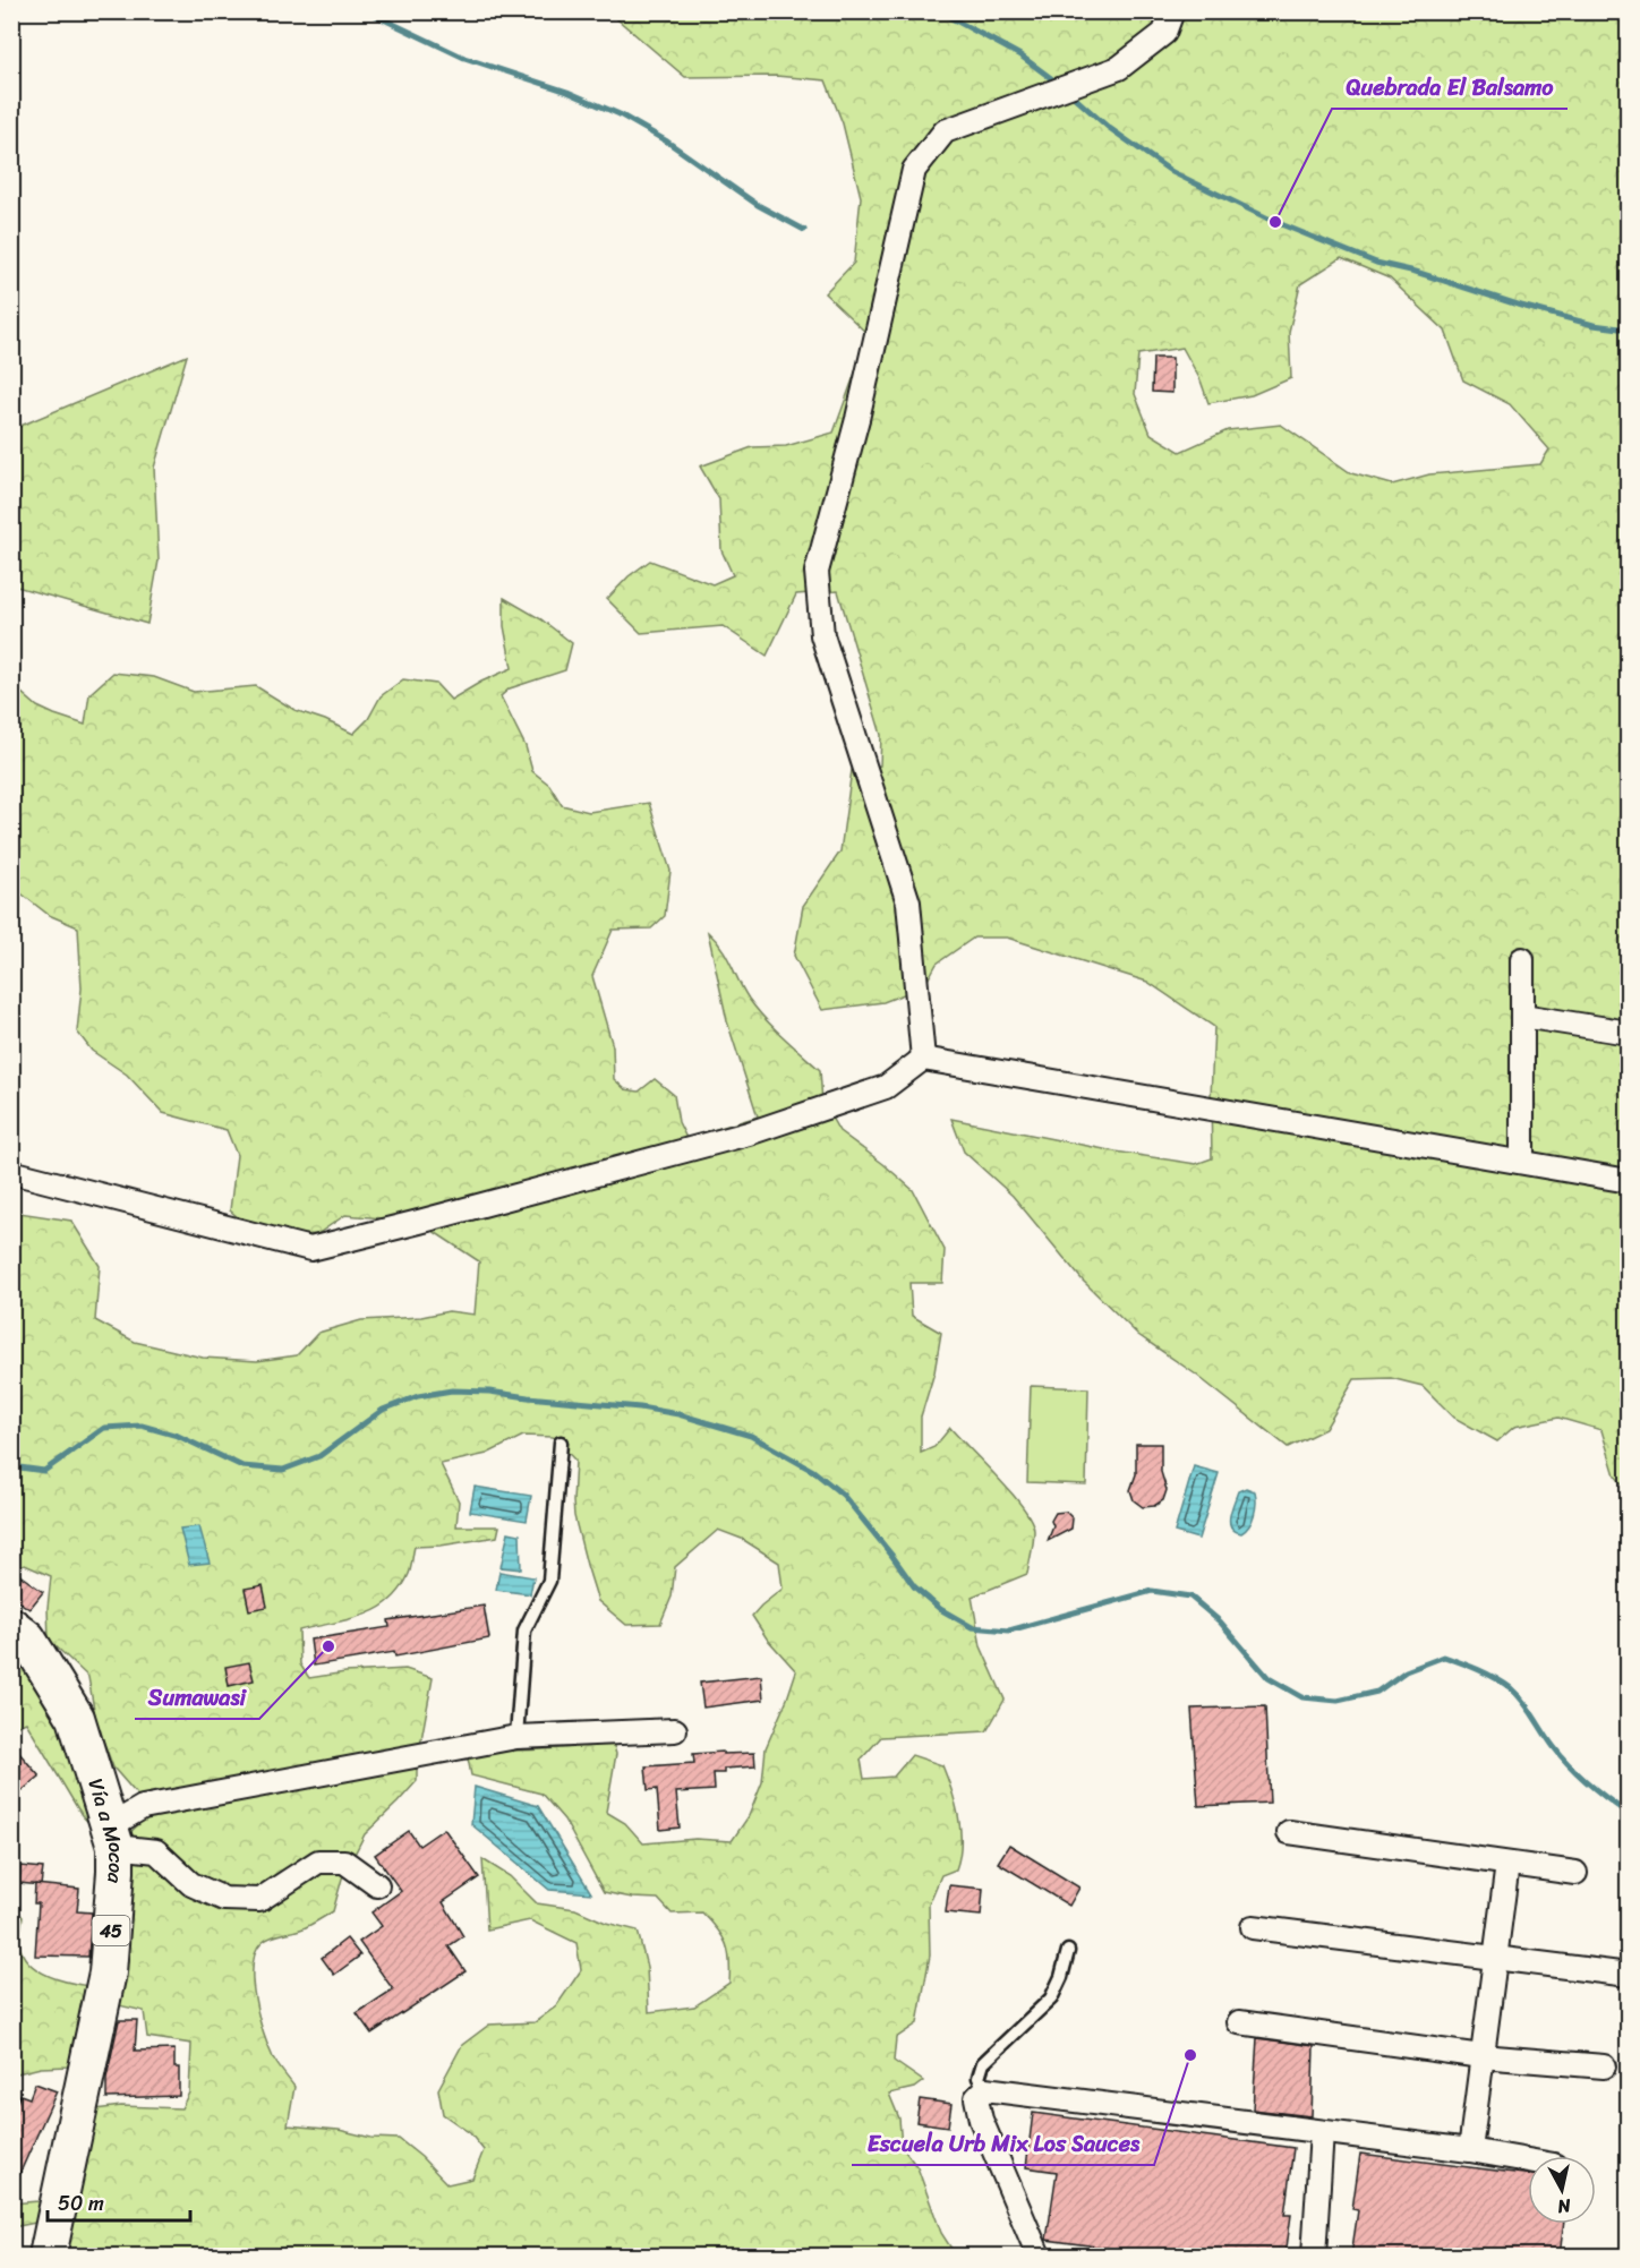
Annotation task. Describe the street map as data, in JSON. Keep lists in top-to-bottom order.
{
  "streets": {
    "main road": ["Vía a Mocoa", "45"]
  },
  "places": ["Quebrada El Balsamo", "Sumawasi", "Escuela Urb Mix Los Sauces"],
  "scale_bar": "50 m",
  "north": "bottom"
}
